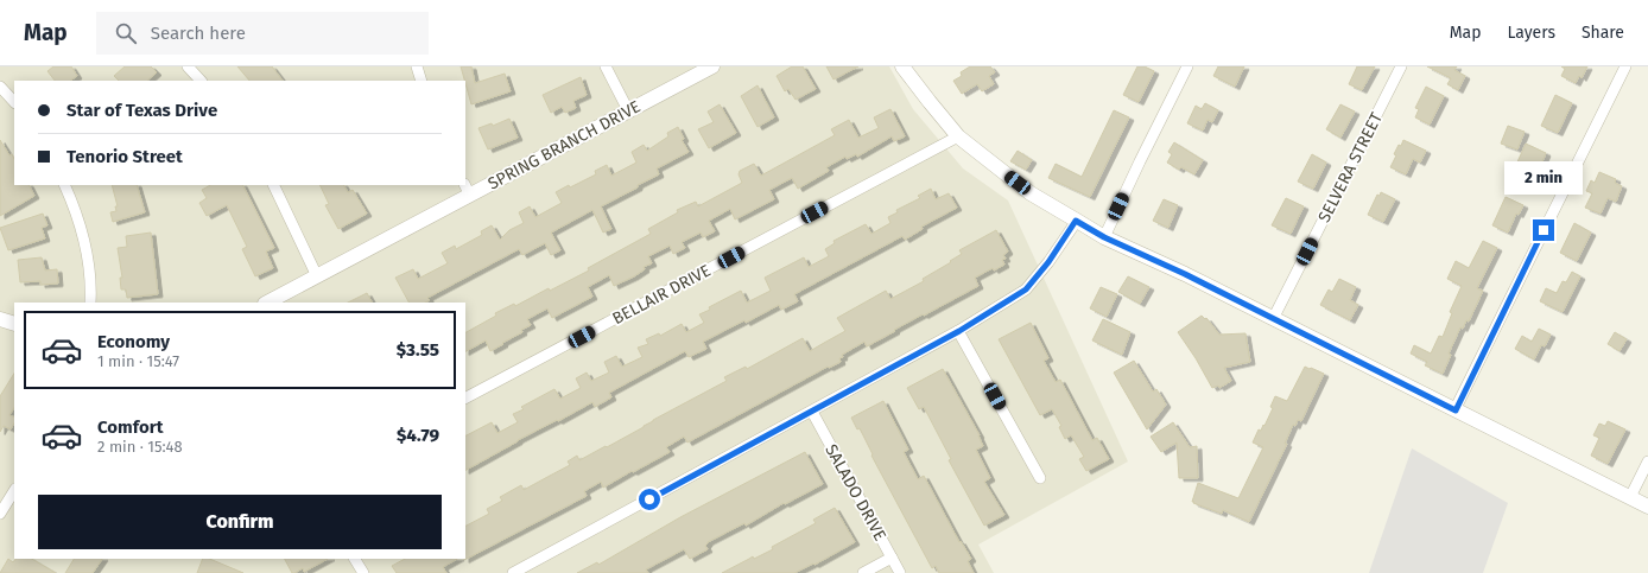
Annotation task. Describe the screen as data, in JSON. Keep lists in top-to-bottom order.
{
  "streets": {
    "street": [
      "SPRING BRANCH DRIVE",
      "SELVERA STREET",
      "BELLAIR DRIVE",
      "SALADO DRIVE"
    ]
  },
  "page": {
    "header": "Map",
    "search": "Search here",
    "nav": ["Map", "Layers", "Share"],
    "banner": ["Star of Texas Drive", "Tenorio Street"],
    "bubble": "2 min",
    "list": [
      {
        "name": "Economy",
        "note": "1 min · 15:47",
        "value": "$3.55"
      },
      {
        "name": "Comfort",
        "note": "2 min · 15:48",
        "value": "$4.79"
      }
    ],
    "buttons": "Confirm"
  }
}
